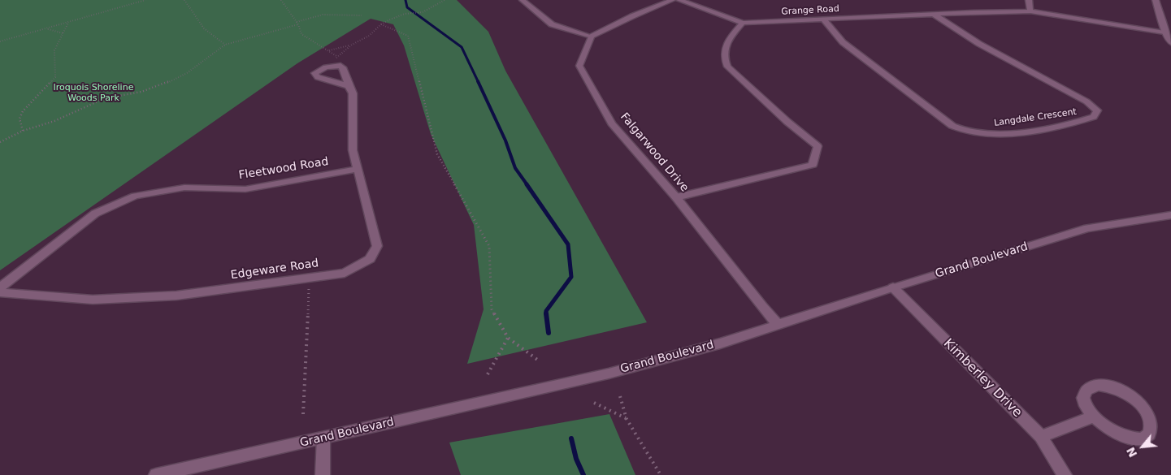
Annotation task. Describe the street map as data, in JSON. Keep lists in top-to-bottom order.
{
  "streets": {
    "street": [
      "Grange Road",
      "Langdale Crescent",
      "Falgarwood Drive",
      "Fleetwood Road",
      "Grand Boulevard",
      "Edgeware Road",
      "Kimberley Drive"
    ]
  },
  "crossings": [
    ["Grange Road", "Langdale Crescent"],
    ["Falgarwood Drive", "Grand Boulevard"],
    ["Fleetwood Road", "Edgeware Road"],
    ["Grand Boulevard", "Kimberley Drive"]
  ],
  "parks": ["Iroquois Shoreline Woods Park"],
  "north": "bottom left"
}
